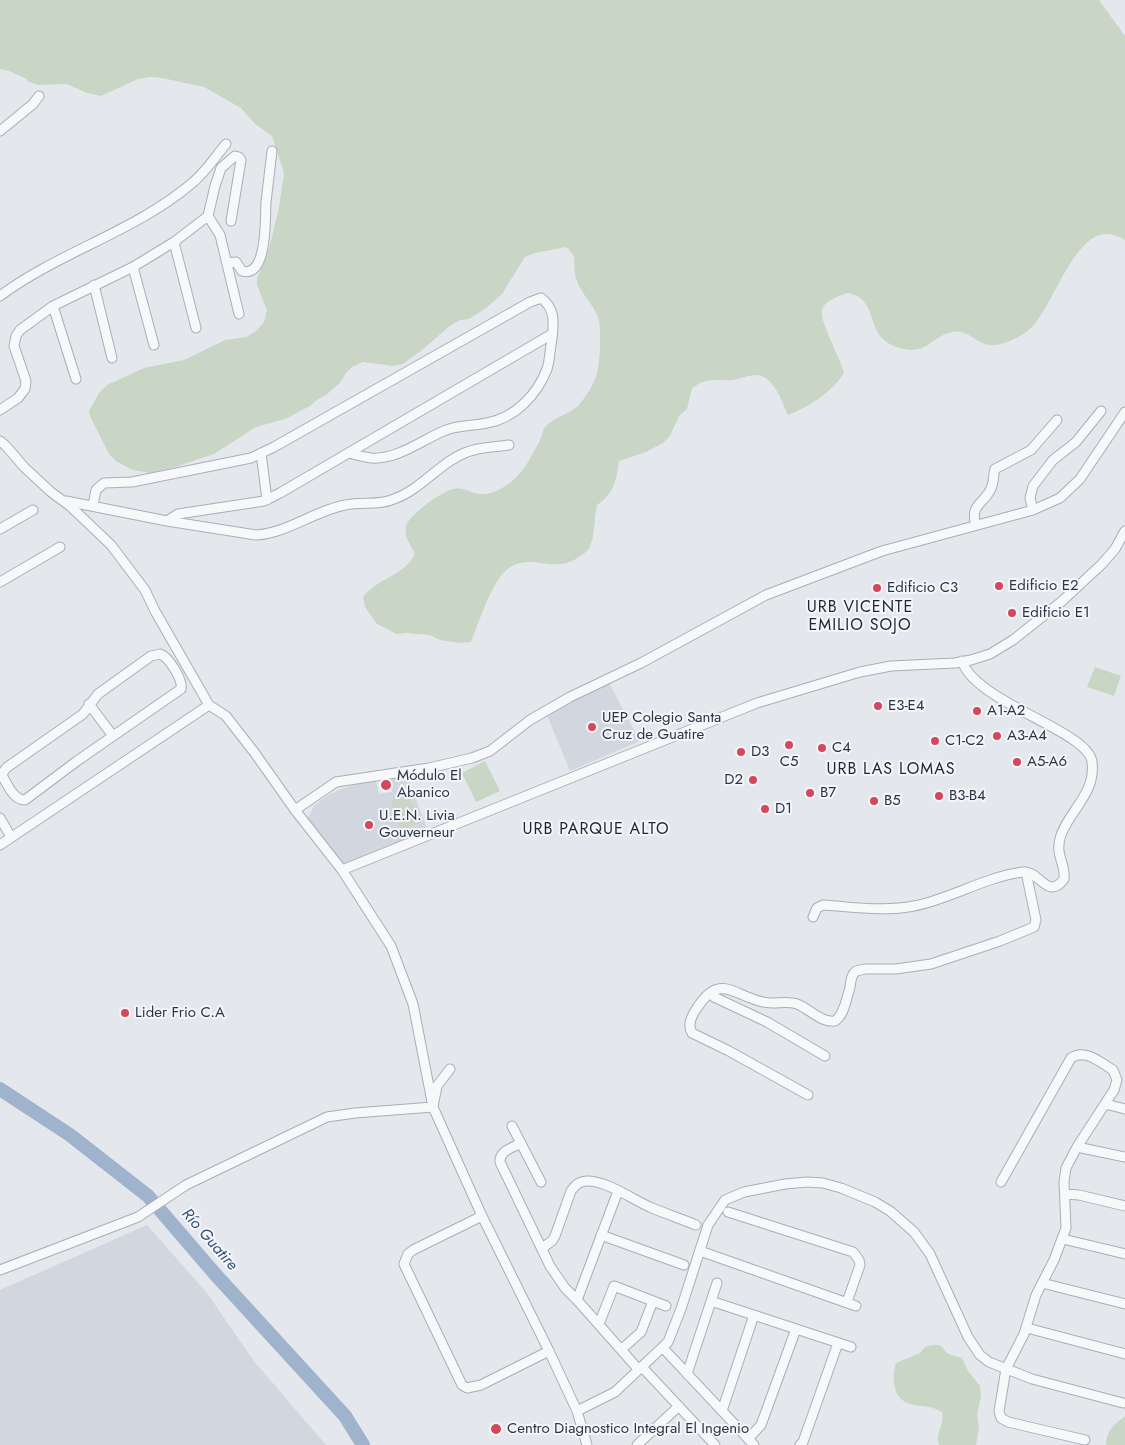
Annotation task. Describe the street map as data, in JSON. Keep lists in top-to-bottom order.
{
  "districts": ["URB VICENTE EMILIO SOJO", "URB LAS LOMAS", "URB PARQUE ALTO"],
  "water": ["Río Guatire"],
  "places": [
    "Edificio E2",
    "Edificio C3",
    "Edificio E1",
    "E3-E4",
    "A1-A2",
    "UEP Colegio Santa Cruz de Guatire",
    "A3-A4",
    "C1-C2",
    "C5",
    "C4",
    "D3",
    "A5-A6",
    "D2",
    "Módulo El Abanico",
    "B7",
    "B3-B4",
    "B5",
    "D1",
    "U.E.N. Livia Gouverneur",
    "Lider Frio C.A",
    "Centro Diagnostico Integral El Ingenio"
  ]
}
